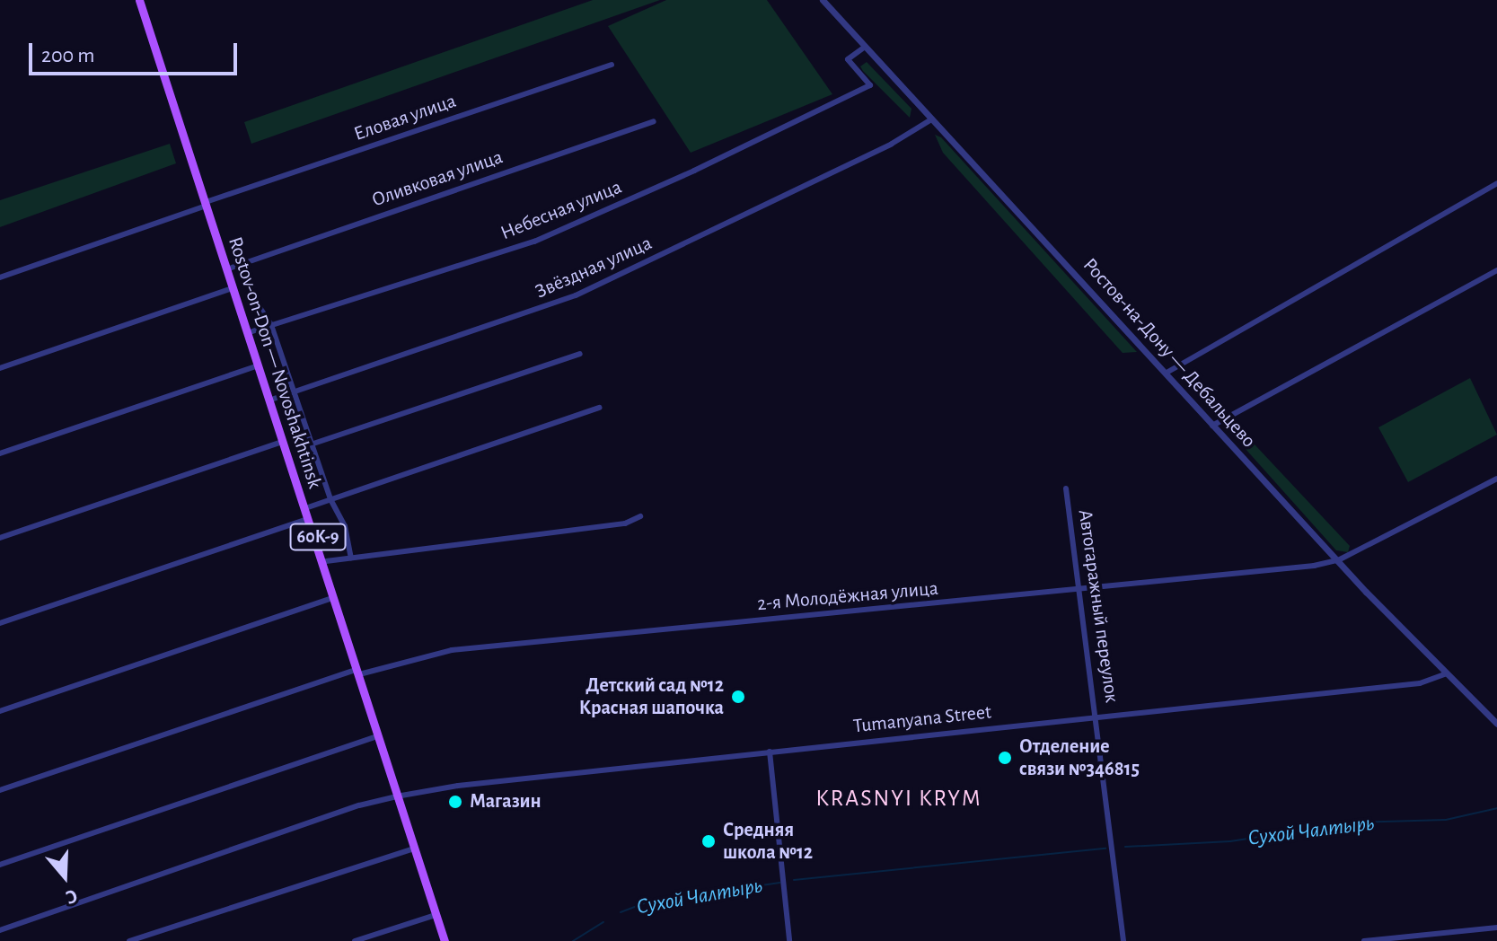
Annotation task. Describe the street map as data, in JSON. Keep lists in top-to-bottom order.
{
  "streets": {
    "main road": ["Rostov-on-Don — Novoshakhtinsk", "60К-9"],
    "street": [
      "Еловая улица",
      "Оливковая улица",
      "Небесная улица",
      "Звёздная улица",
      "Ростов-на-Дону — Дебальцево",
      "2-я Молодёжная улица",
      "Автогаражный переулок",
      "Tumanyana Street"
    ]
  },
  "crossings": [
    ["Еловая улица", "Rostov-on-Don — Novoshakhtinsk"],
    ["Оливковая улица", "Rostov-on-Don — Novoshakhtinsk"],
    ["Небесная улица", "Ростов-на-Дону — Дебальцево"],
    ["Небесная улица", "Rostov-on-Don — Novoshakhtinsk"],
    ["Звёздная улица", "Ростов-на-Дону — Дебальцево"],
    ["Звёздная улица", "Rostov-on-Don — Novoshakhtinsk"],
    ["Ростов-на-Дону — Дебальцево", "2-я Молодёжная улица"],
    ["Ростов-на-Дону — Дебальцево", "Tumanyana Street"],
    ["Rostov-on-Don — Novoshakhtinsk", "2-я Молодёжная улица"],
    ["Rostov-on-Don — Novoshakhtinsk", "Tumanyana Street"],
    ["2-я Молодёжная улица", "Автогаражный переулок"],
    ["Автогаражный переулок", "Tumanyana Street"]
  ],
  "districts": ["KRASNYI KRYM"],
  "water": ["Сухой Чалтырь"],
  "places": [
    "Детский сад №12 Красная шапочка",
    "Отделение связи №346815",
    "Магазин",
    "Средняя школа №12"
  ],
  "scale_bar": "200 m",
  "north": "bottom"
}
